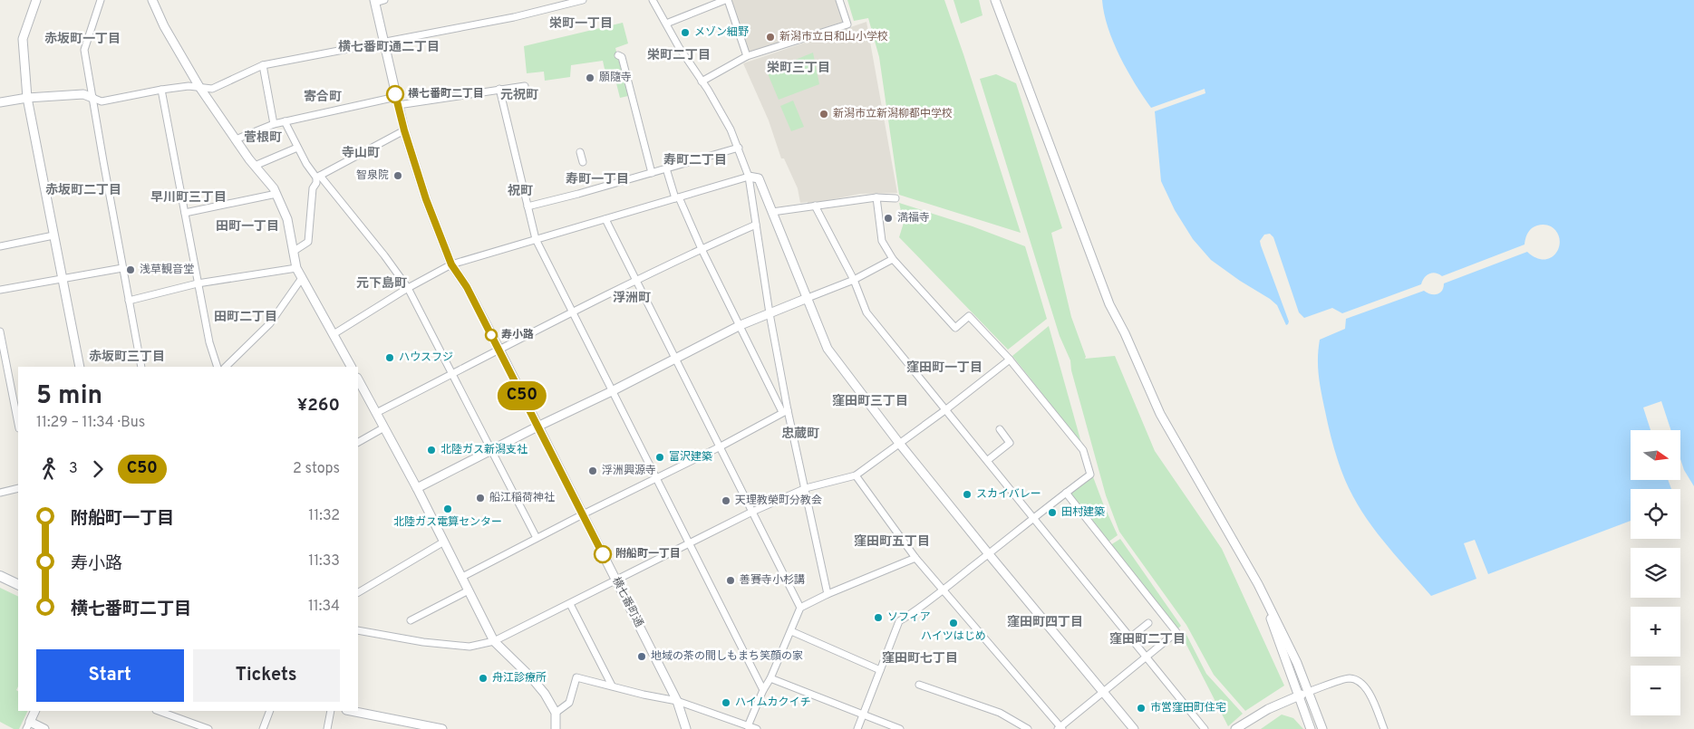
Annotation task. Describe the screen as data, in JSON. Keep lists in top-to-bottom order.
{
  "streets": {
    "street": ["横七番町通"]
  },
  "districts": [
    "栄町一丁目",
    "赤坂町一丁目",
    "横七番町通二丁目",
    "栄町二丁目",
    "栄町三丁目",
    "元祝町",
    "寄合町",
    "菅根町",
    "寺山町",
    "寿町二丁目",
    "寿町一丁目",
    "赤坂町二丁目",
    "祝町",
    "早川町三丁目",
    "田町一丁目",
    "元下島町",
    "浮洲町",
    "田町二丁目",
    "赤坂町三丁目",
    "窪田町一丁目",
    "窪田町三丁目",
    "忠蔵町",
    "窪田町五丁目",
    "窪田町四丁目",
    "窪田町二丁目",
    "窪田町七丁目"
  ],
  "places": [
    "メゾン細野",
    "新潟市立日和山小学校",
    "願隨寺",
    "横七番町二丁目",
    "新潟市立新潟柳都中学校",
    "智泉院",
    "満福寺",
    "浅草観音堂",
    "寿小路",
    "ハウスフジ",
    "北陸ガス新潟支社",
    "富沢建築",
    "浮洲興源寺",
    "スカイバレー",
    "船江稲荷神社",
    "天理教榮町分教会",
    "北陸ガス電算センター",
    "田村建築",
    "附船町一丁目",
    "善賽寺小杉講",
    "ソフィア",
    "ハイツはじめ",
    "地域の茶の間しもまち笑顔の家",
    "舟江診療所",
    "ハイムカクイチ",
    "市営窪田町住宅"
  ],
  "lines": ["bus line C50"],
  "north": "right",
  "page": {
    "on_map": "C50",
    "heading": ["5 min", "11:29 – 11:34 · Bus", "¥260"],
    "map_buttons": ["+", "−"],
    "legs": ["3", "C50", "2 stops"],
    "list": [
      {
        "name": "附船町一丁目",
        "value": "11:32"
      },
      {
        "name": "寿小路",
        "value": "11:33"
      },
      {
        "name": "横七番町二丁目",
        "value": "11:34"
      }
    ],
    "buttons": ["Start", "Tickets"]
  }
}
